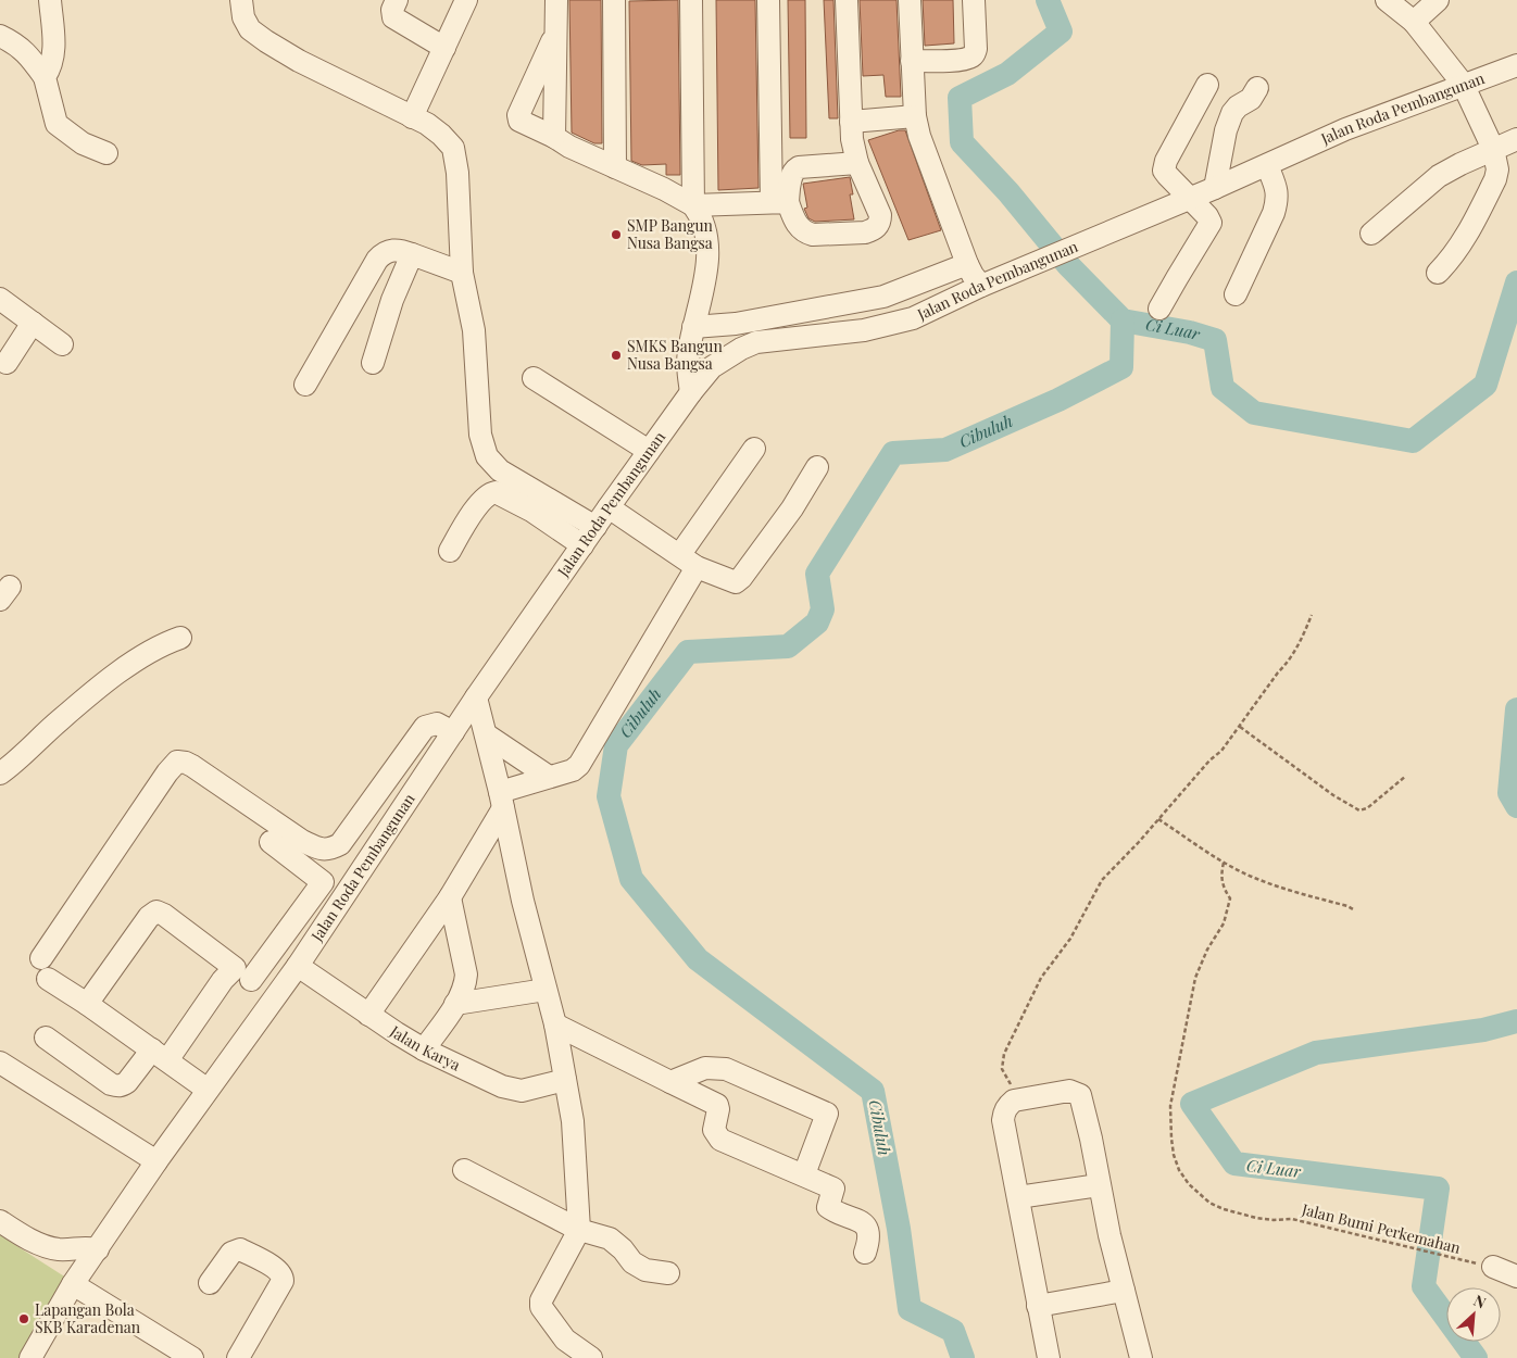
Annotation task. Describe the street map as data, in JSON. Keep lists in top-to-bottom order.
{
  "streets": {
    "street": ["Jalan Roda Pembangunan", "Jalan Karya"],
    "path": ["Jalan Bumi Perkemahan"]
  },
  "crossings": [
    ["Jalan Roda Pembangunan", "Jalan Karya"]
  ],
  "water": ["Ci Luar", "Cibuluh"],
  "places": ["SMP Bangun Nusa Bangsa", "SMKS Bangun Nusa Bangsa", "Lapangan Bola SKB Karadenan"],
  "north": "top right"
}
